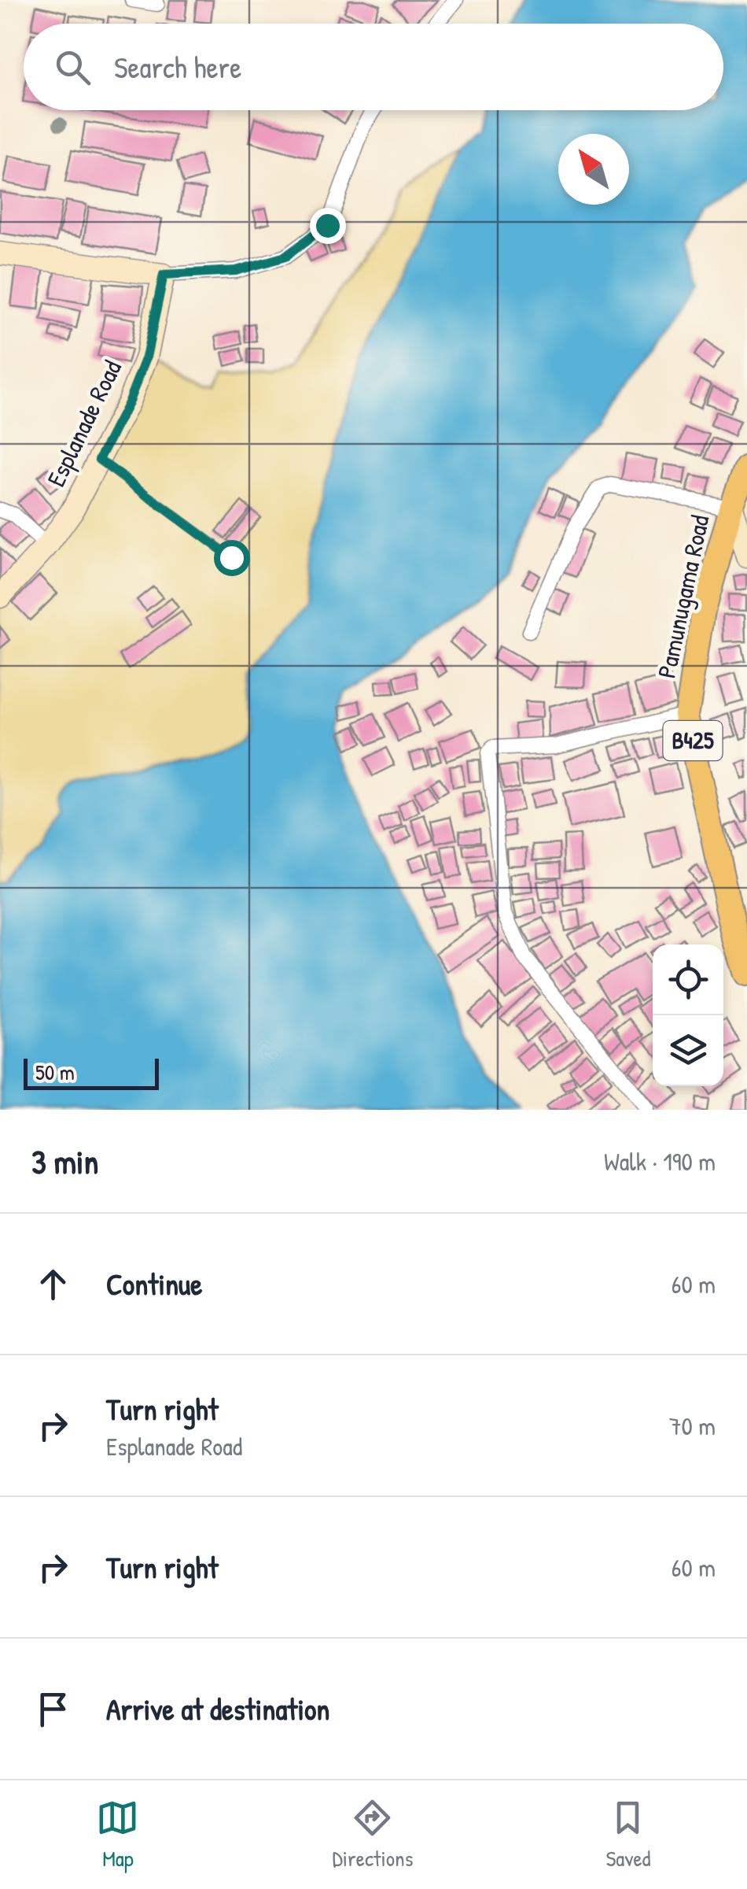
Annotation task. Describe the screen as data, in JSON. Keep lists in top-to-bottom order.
{
  "streets": {
    "main road": ["Pamunugama Road", "B425"],
    "street": ["Esplanade Road"]
  },
  "crossings": [
    ["Pamunugama Road", "B425"]
  ],
  "scale_bar": "50 m",
  "north": "top left",
  "page": {
    "search": "Search here",
    "scale": "50 m",
    "heading": ["3 min", "Walk · 190 m"],
    "list": [
      ["Continue", "60 m"],
      ["Turn right", "Esplanade Road", "70 m"],
      ["Turn right", "60 m"],
      "Arrive at destination"
    ],
    "nav": ["Map", "Directions", "Saved"]
  }
}
